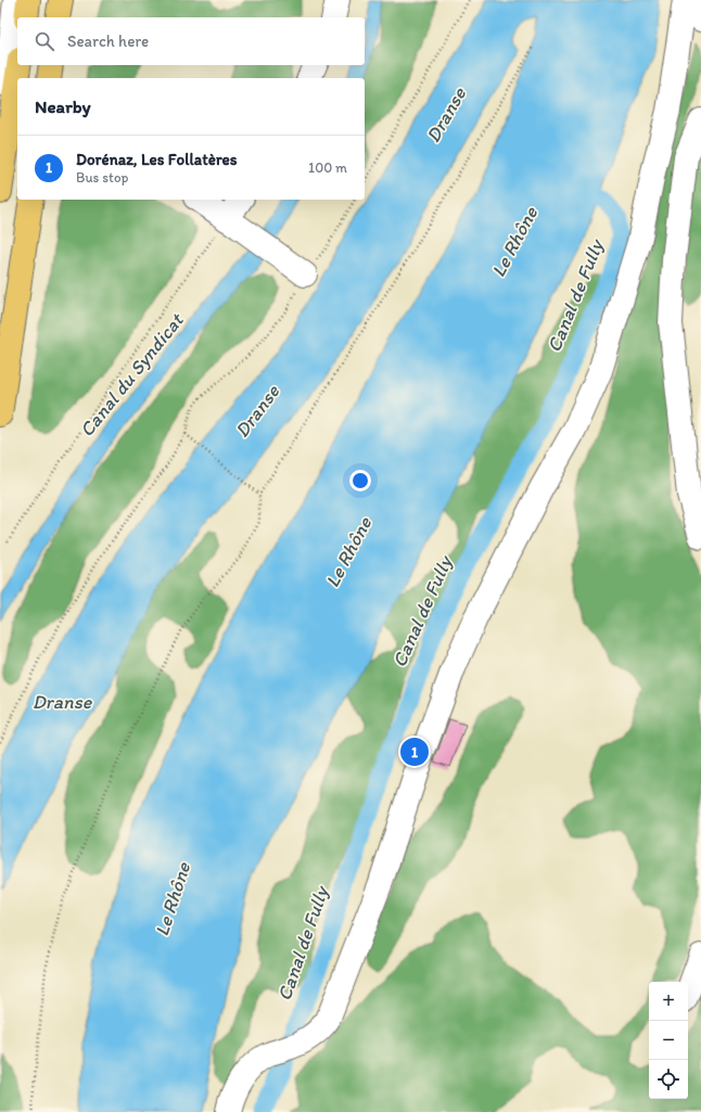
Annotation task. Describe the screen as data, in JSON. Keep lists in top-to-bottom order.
{
  "water": [
    "Dranse",
    "Le Rhône",
    "Canal de Fully",
    "Canal du Syndicat"
  ],
  "page": {
    "search": "Search here",
    "heading": "Nearby",
    "list": [
      {
        "mark": "1",
        "name": "Dorénaz, Les Follatères",
        "note": "Bus stop",
        "value": "100 m"
      }
    ],
    "pins": "1",
    "map_buttons": ["+", "−"]
  }
}
